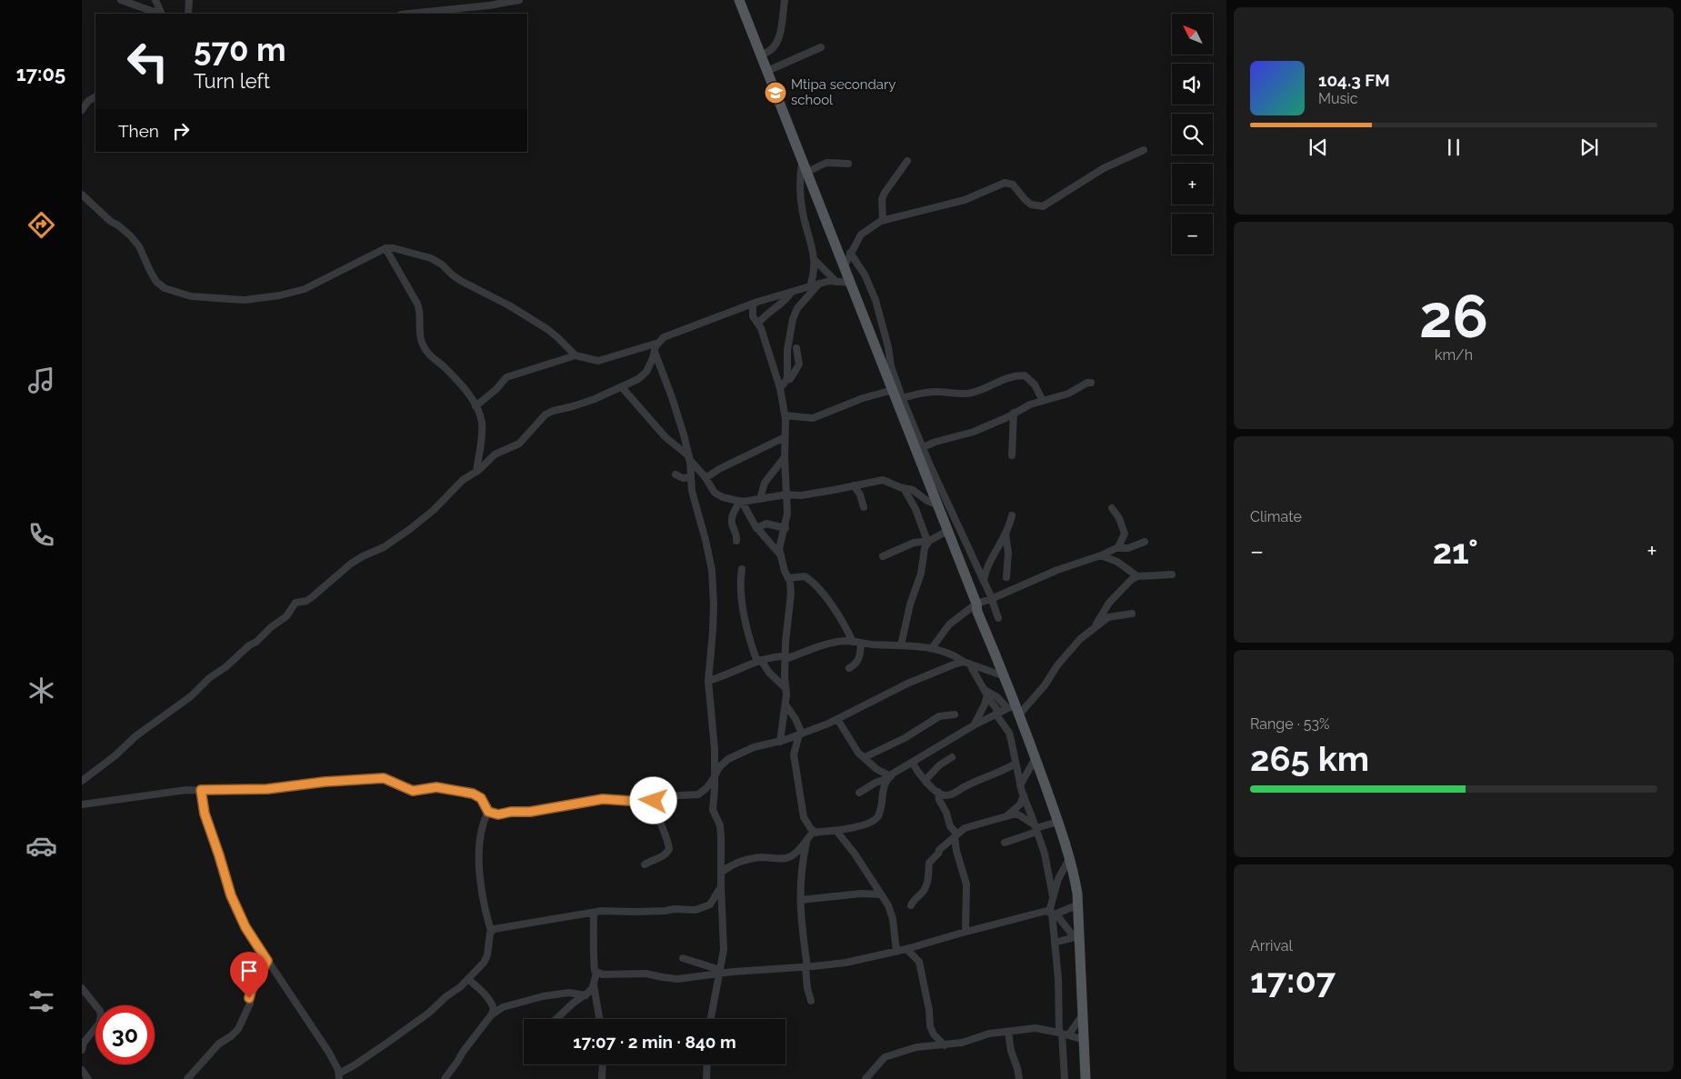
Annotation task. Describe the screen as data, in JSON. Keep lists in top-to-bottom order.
{
  "places": {
    "school or university": ["Mtipa secondary school"]
  },
  "north": "top left",
  "page": {
    "tabs": "17:05",
    "map_buttons": ["+", "−"],
    "turn": ["570 m", "Turn left"],
    "song": ["104.3 FM", "Music"],
    "then": "Then",
    "tile": [
      ["26", "km/h"],
      "Climate",
      ["Range · 53%", "265 km"],
      ["Arrival", "17:07"]
    ],
    "heat": ["−", "21°", "+"],
    "limit": "30",
    "trip": "17:07 · 2 min · 840 m"
  }
}
